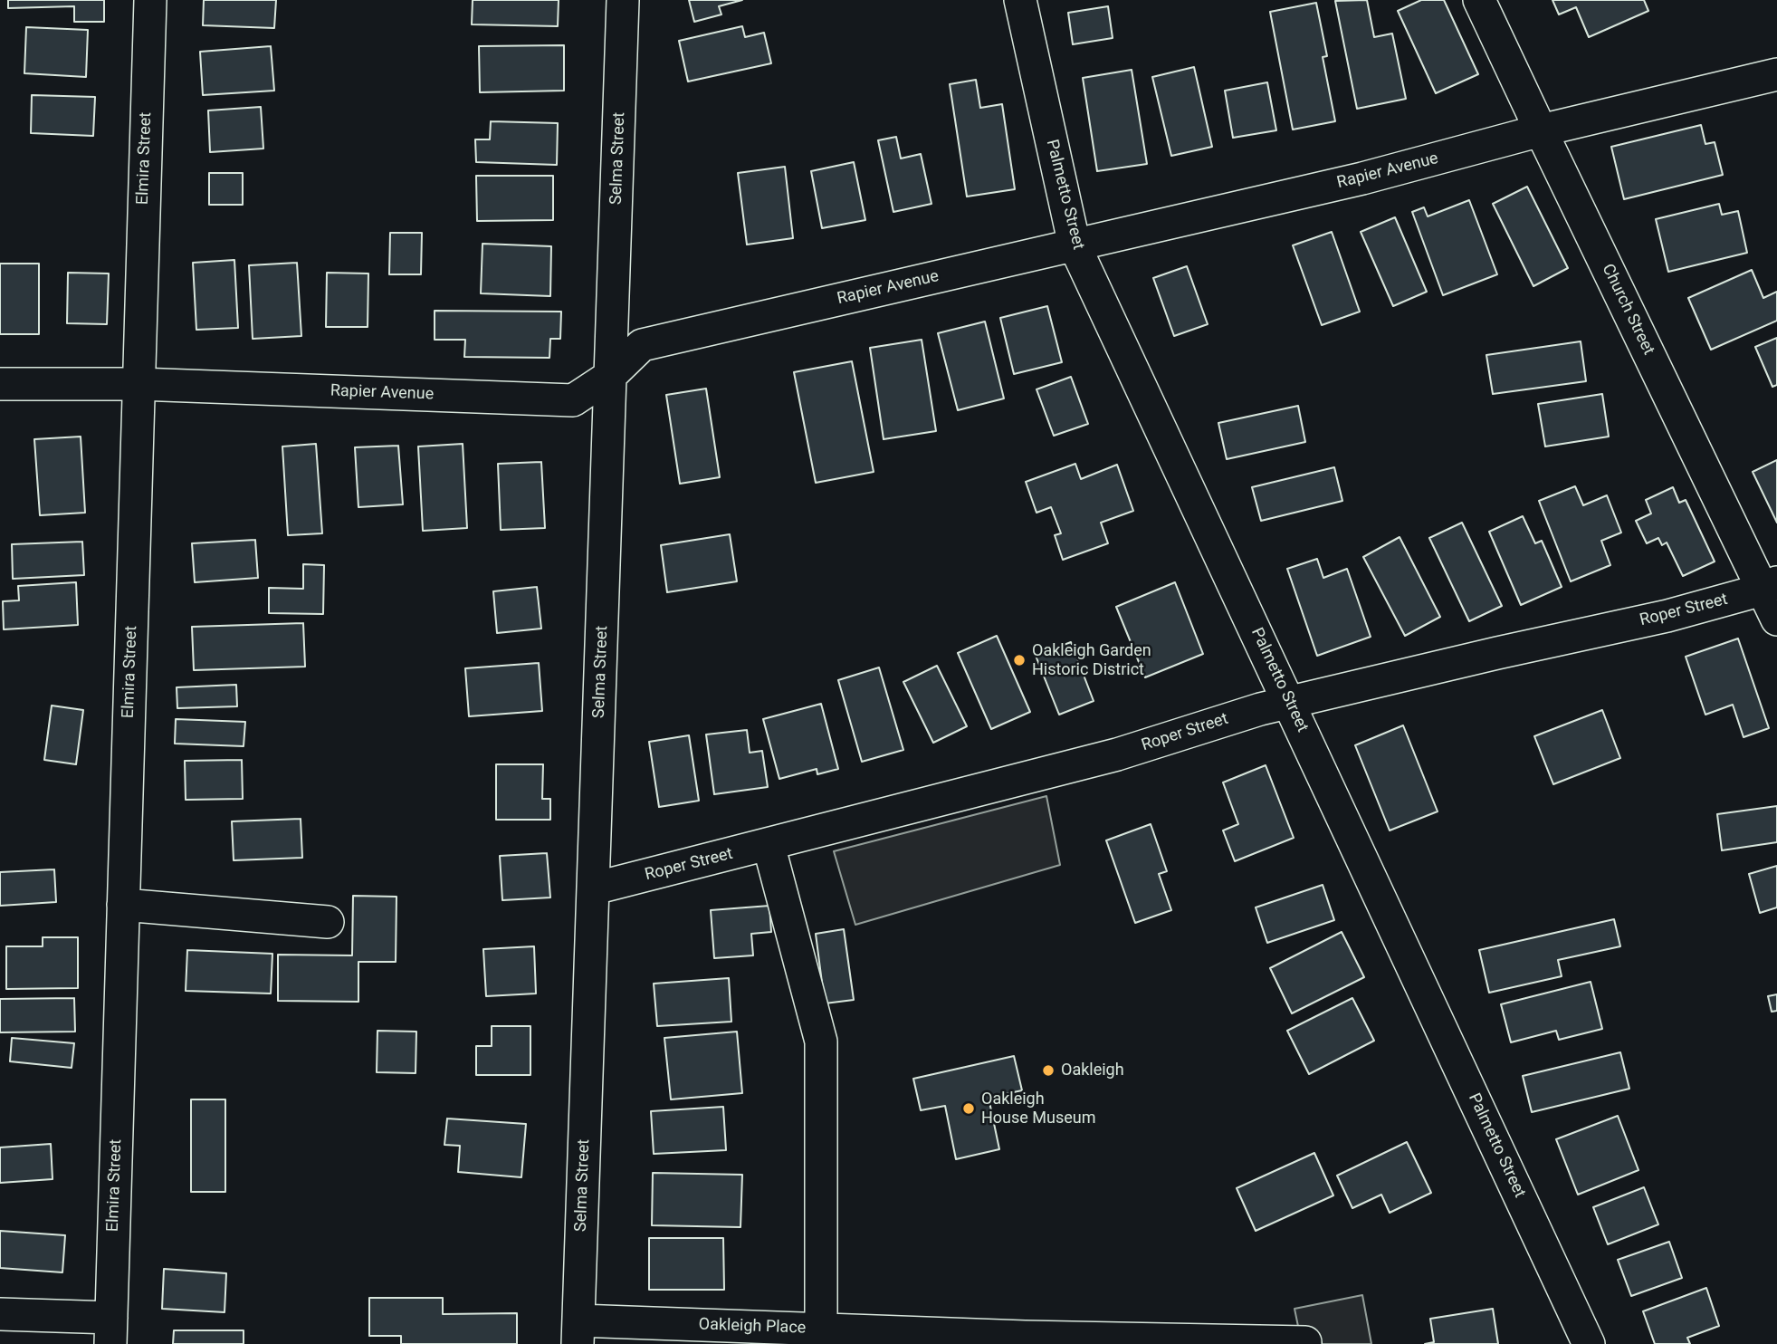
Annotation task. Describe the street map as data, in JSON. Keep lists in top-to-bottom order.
{
  "streets": {
    "street": [
      "Elmira Street",
      "Selma Street",
      "Rapier Avenue",
      "Palmetto Street",
      "Church Street",
      "Roper Street",
      "Oakleigh Place"
    ]
  },
  "crossings": [
    ["Elmira Street", "Rapier Avenue"],
    ["Selma Street", "Rapier Avenue"],
    ["Selma Street", "Roper Street"],
    ["Selma Street", "Oakleigh Place"],
    ["Rapier Avenue", "Palmetto Street"],
    ["Rapier Avenue", "Church Street"],
    ["Palmetto Street", "Roper Street"],
    ["Church Street", "Roper Street"]
  ],
  "places": ["Oakleigh Garden Historic District", "Oakleigh", "Oakleigh House Museum"]
}
